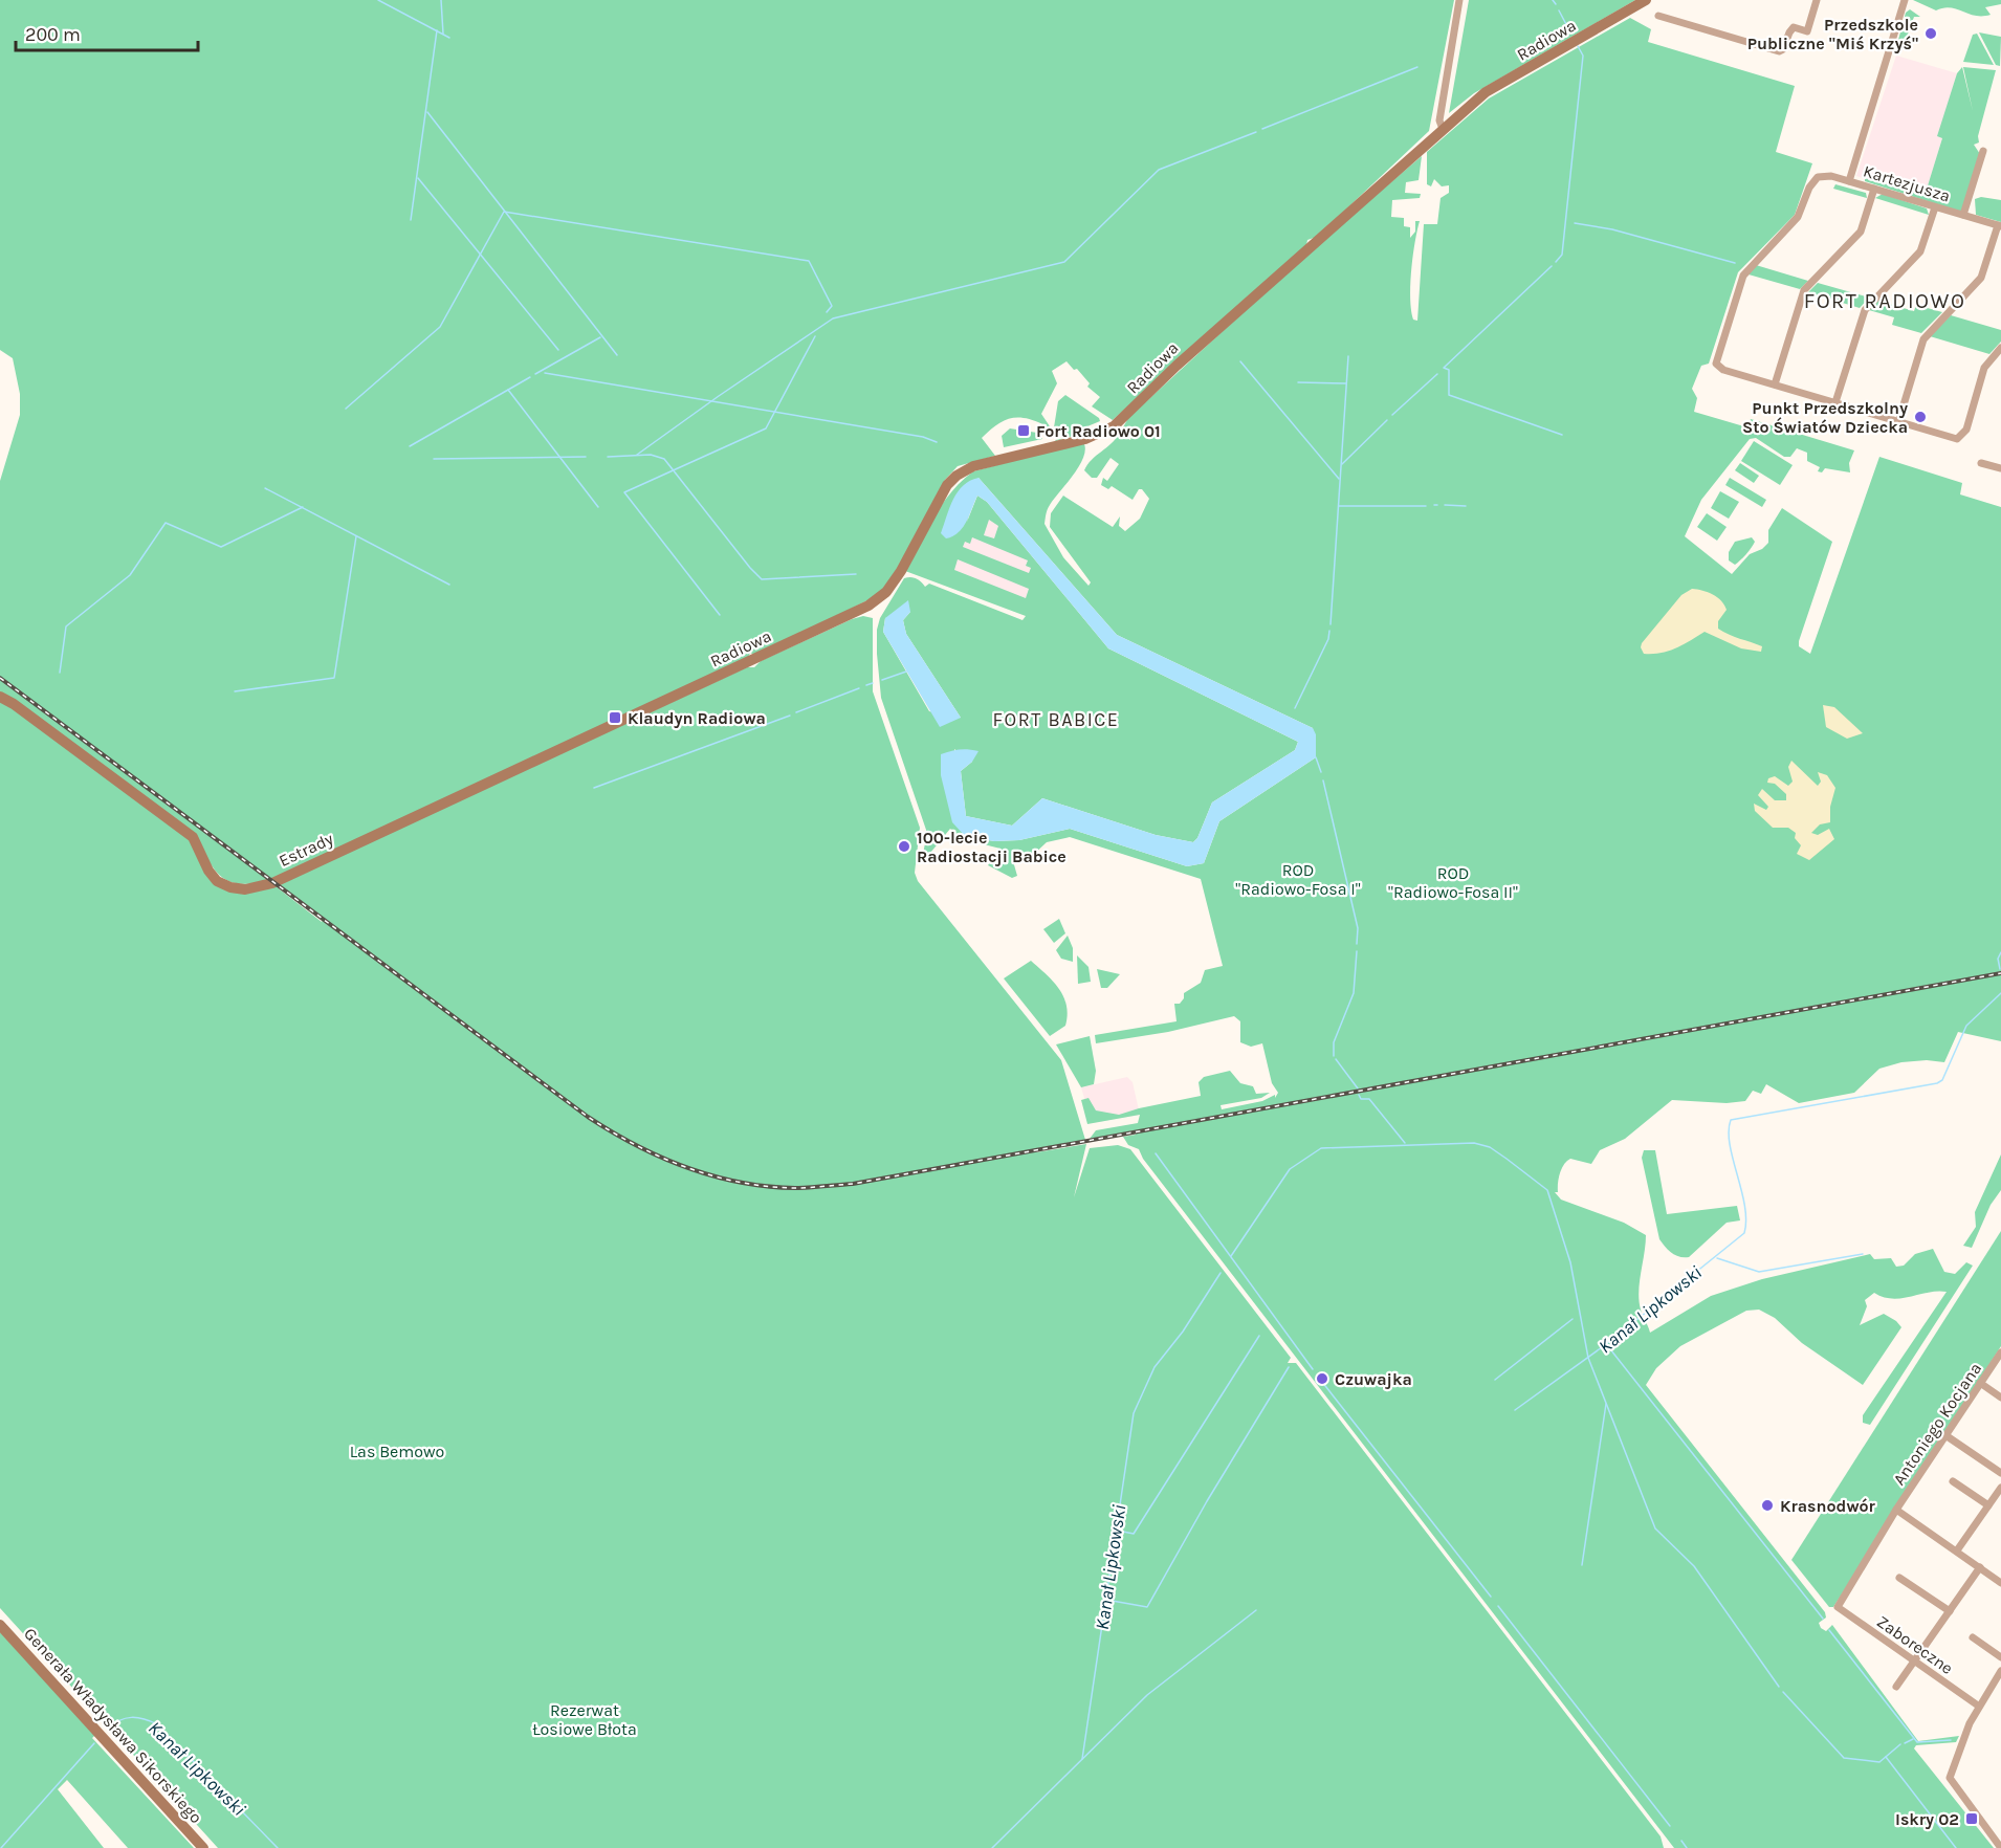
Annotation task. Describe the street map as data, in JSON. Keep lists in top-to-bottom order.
{
  "streets": {
    "main road": ["Radiowa", "Estrady", "Generała Władysława Sikorskiego"],
    "street": ["Kartezjusza", "Antoniego Kocjana", "Zaboreczne"]
  },
  "crossings": [
    ["Radiowa", "Estrady"],
    ["Antoniego Kocjana", "Zaboreczne"]
  ],
  "districts": ["FORT RADIOWO", "FORT BABICE"],
  "water": ["Kanał Lipkowski"],
  "parks": [
    "ROD \"Radiowo-Fosa I\"",
    "ROD \"Radiowo-Fosa II\"",
    "Las Bemowo",
    "Rezerwat Łosiowe Błota"
  ],
  "places": {
    "other": [
      "Przedszkole Publiczne \"Miś Krzyś\"",
      "Punkt Przedszkolny Sto Światów Dziecka",
      "100-lecie Radiostacji Babice",
      "Czuwajka",
      "Krasnodwór"
    ],
    "transit": ["Fort Radiowo 01", "Klaudyn Radiowa", "Iskry 02"]
  },
  "scale_bar": "200 m"
}
